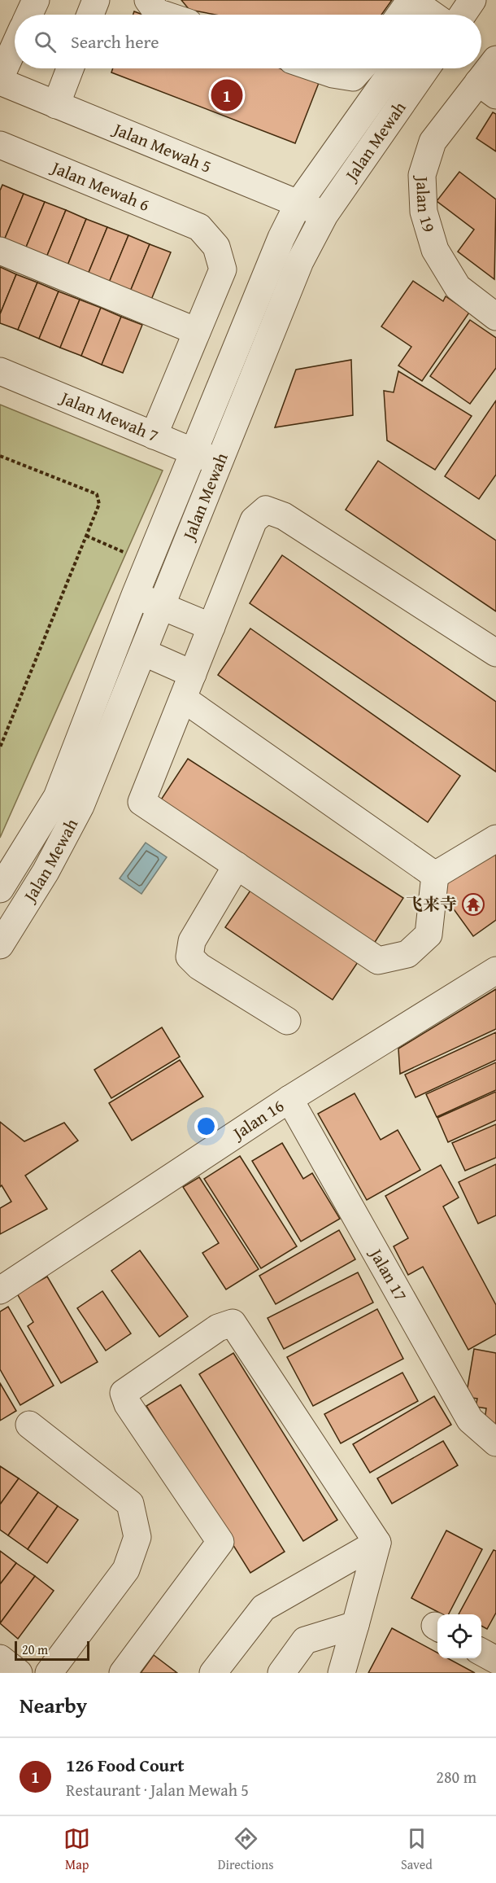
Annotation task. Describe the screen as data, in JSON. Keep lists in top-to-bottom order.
{
  "streets": {
    "street": [
      "Jalan Mewah",
      "Jalan Mewah 5",
      "Jalan Mewah 6",
      "Jalan 19",
      "Jalan Mewah 7",
      "Jalan 16",
      "Jalan 17"
    ]
  },
  "crossings": [
    ["Jalan Mewah", "Jalan Mewah 5"],
    ["Jalan Mewah", "Jalan Mewah 7"],
    ["Jalan 16", "Jalan 17"]
  ],
  "places": {
    "temple": ["飞来寺"]
  },
  "scale_bar": "20 m",
  "page": {
    "search": "Search here",
    "pins": "1",
    "scale": "20 m",
    "heading": "Nearby",
    "list": [
      {
        "mark": "1",
        "name": "126 Food Court",
        "note": "Restaurant · Jalan Mewah 5",
        "value": "280 m"
      }
    ],
    "nav": ["Map", "Directions", "Saved"]
  }
}
